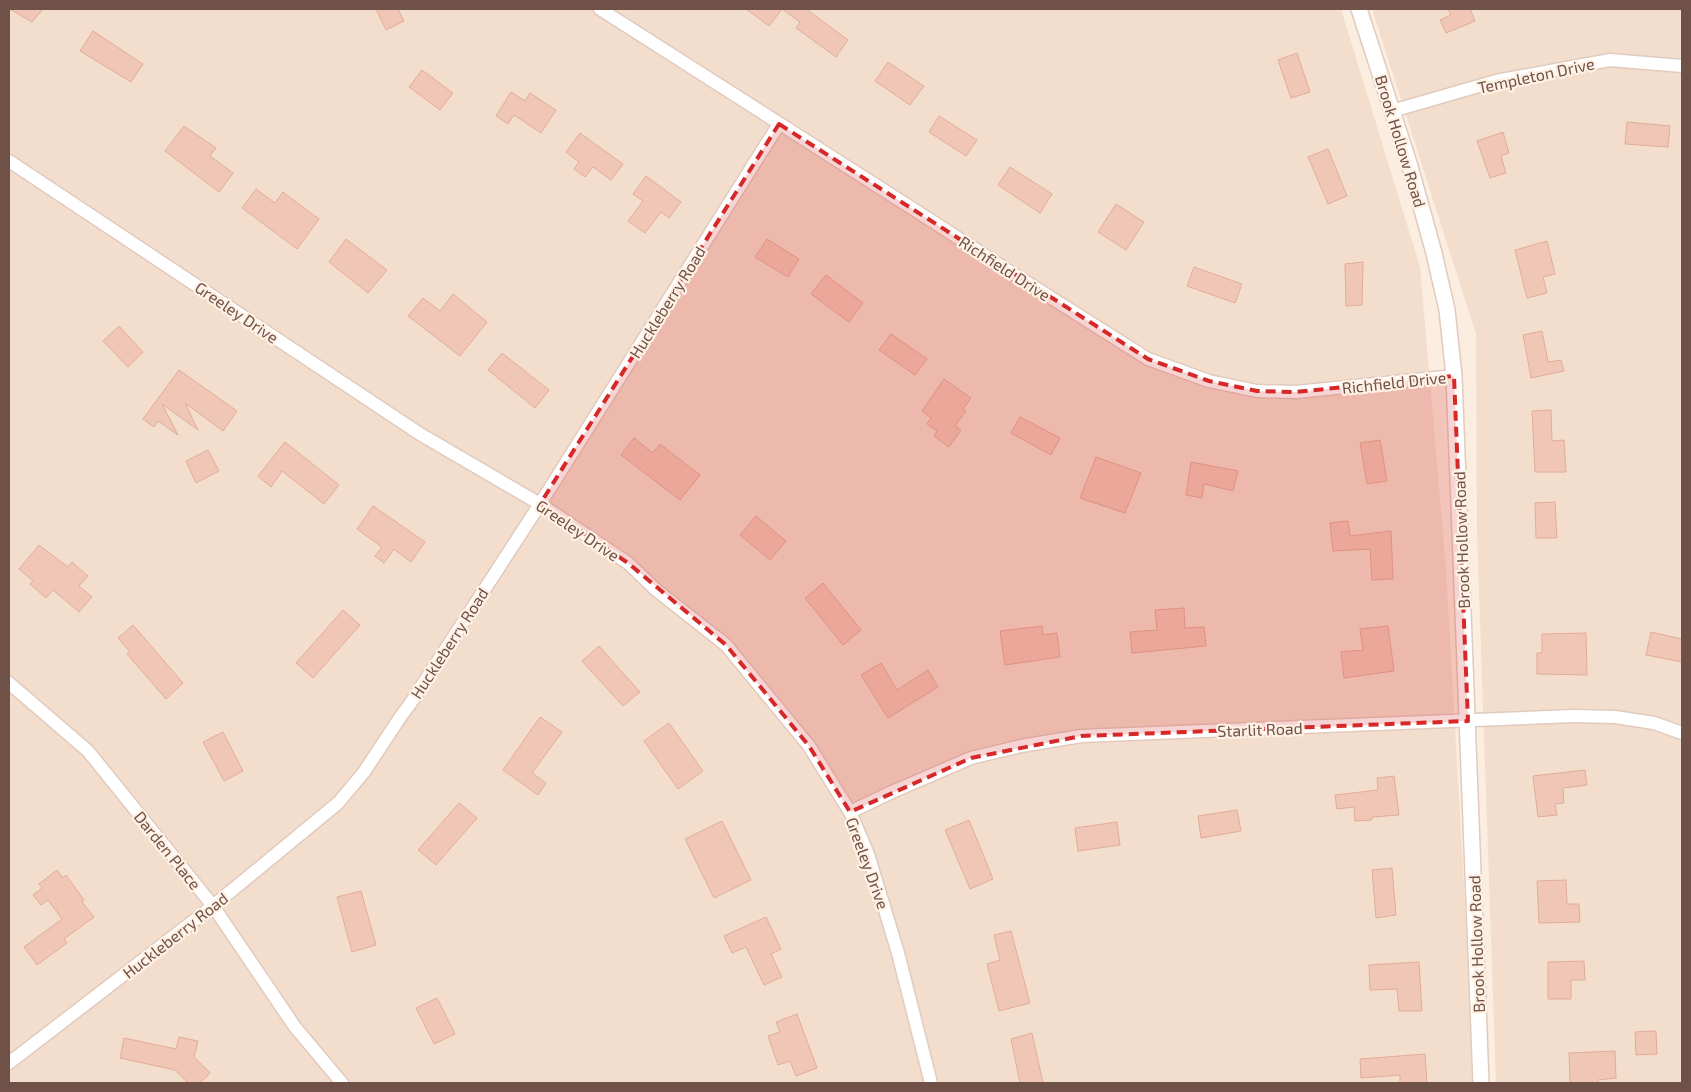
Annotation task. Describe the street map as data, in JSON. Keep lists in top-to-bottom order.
{
  "streets": {
    "street": [
      "Templeton Drive",
      "Brook Hollow Road",
      "Richfield Drive",
      "Huckleberry Road",
      "Greeley Drive",
      "Starlit Road",
      "Darden Place"
    ]
  },
  "crossings": [
    ["Templeton Drive", "Brook Hollow Road"],
    ["Brook Hollow Road", "Richfield Drive"],
    ["Brook Hollow Road", "Starlit Road"],
    ["Richfield Drive", "Huckleberry Road"],
    ["Huckleberry Road", "Greeley Drive"],
    ["Huckleberry Road", "Darden Place"],
    ["Greeley Drive", "Starlit Road"]
  ]
}
